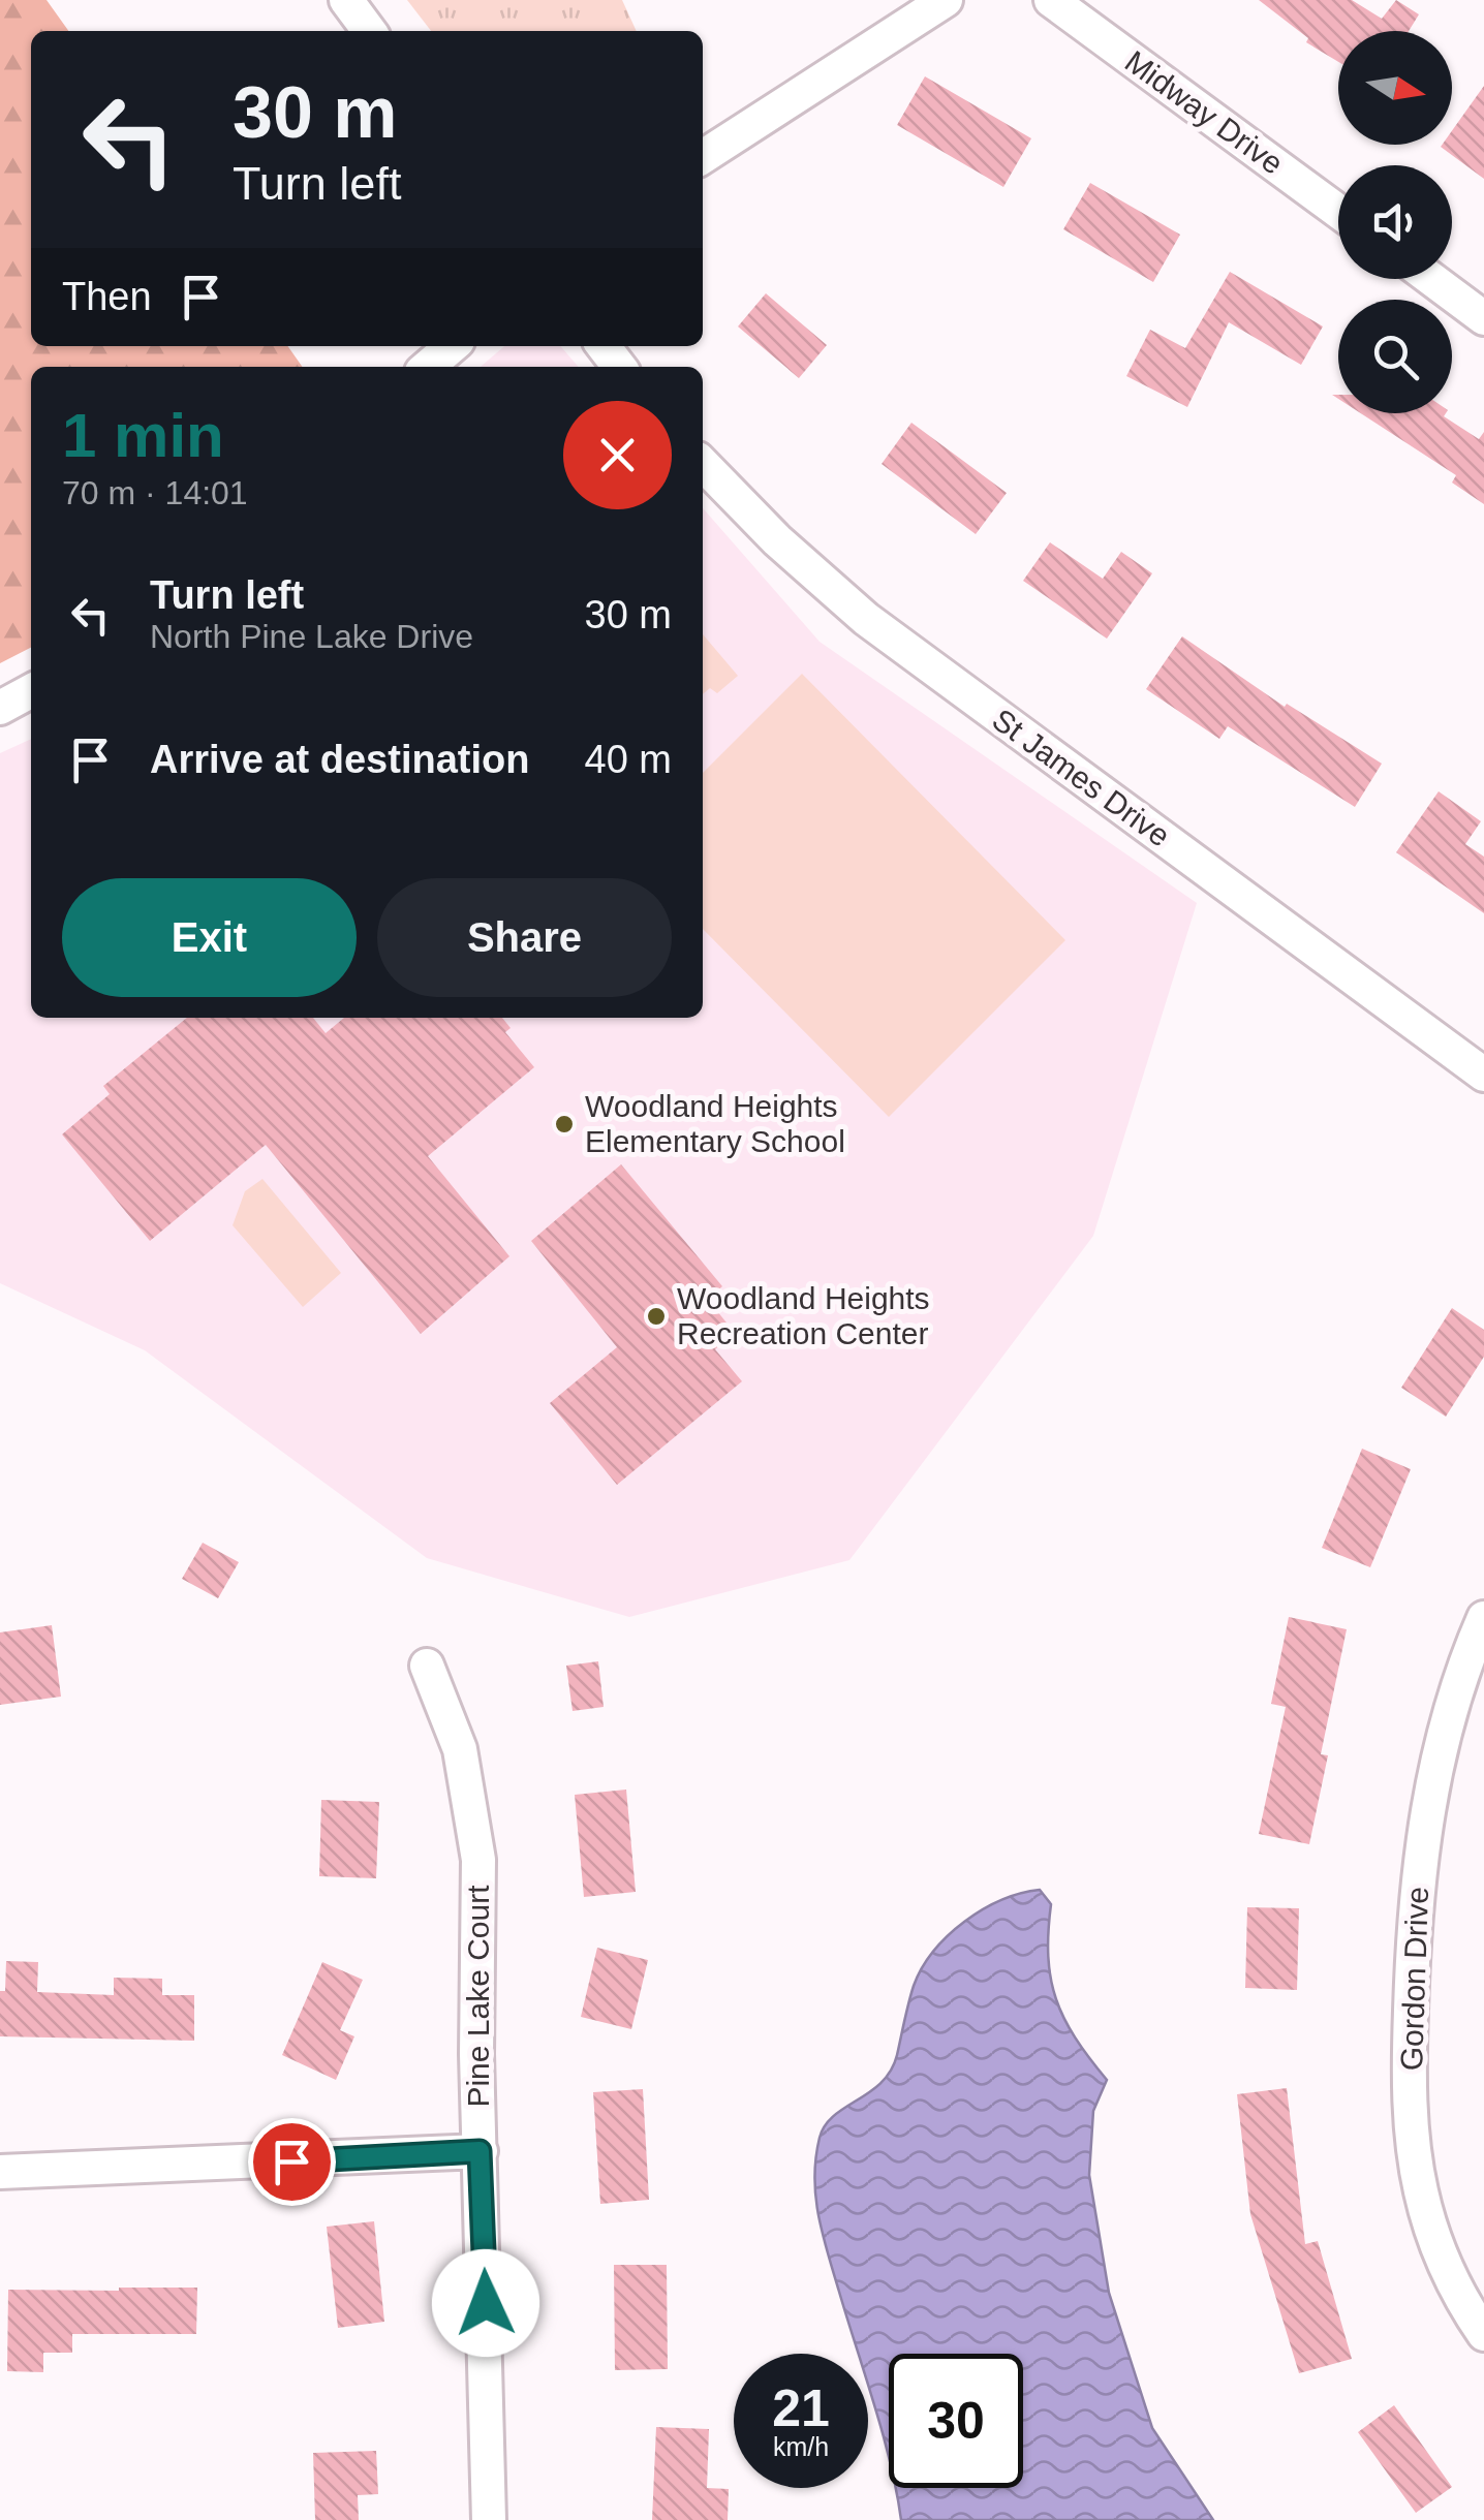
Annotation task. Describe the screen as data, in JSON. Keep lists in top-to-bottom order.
{
  "streets": {
    "street": [
      "Midway Drive",
      "St James Drive",
      "Gordon Drive",
      "Pine Lake Court"
    ]
  },
  "places": ["Woodland Heights Elementary School", "Woodland Heights Recreation Center"],
  "north": "right",
  "page": {
    "turn": ["30 m", "Turn left"],
    "then": "Then",
    "heading": ["1 min", "70 m · 14:01"],
    "list": [
      {
        "name": "Turn left",
        "note": "North Pine Lake Drive",
        "value": "30 m"
      },
      {
        "name": "Arrive at destination",
        "value": "40 m"
      }
    ],
    "buttons": ["Exit", "Share"],
    "speed": "21 km/h",
    "limit": "30"
  }
}
